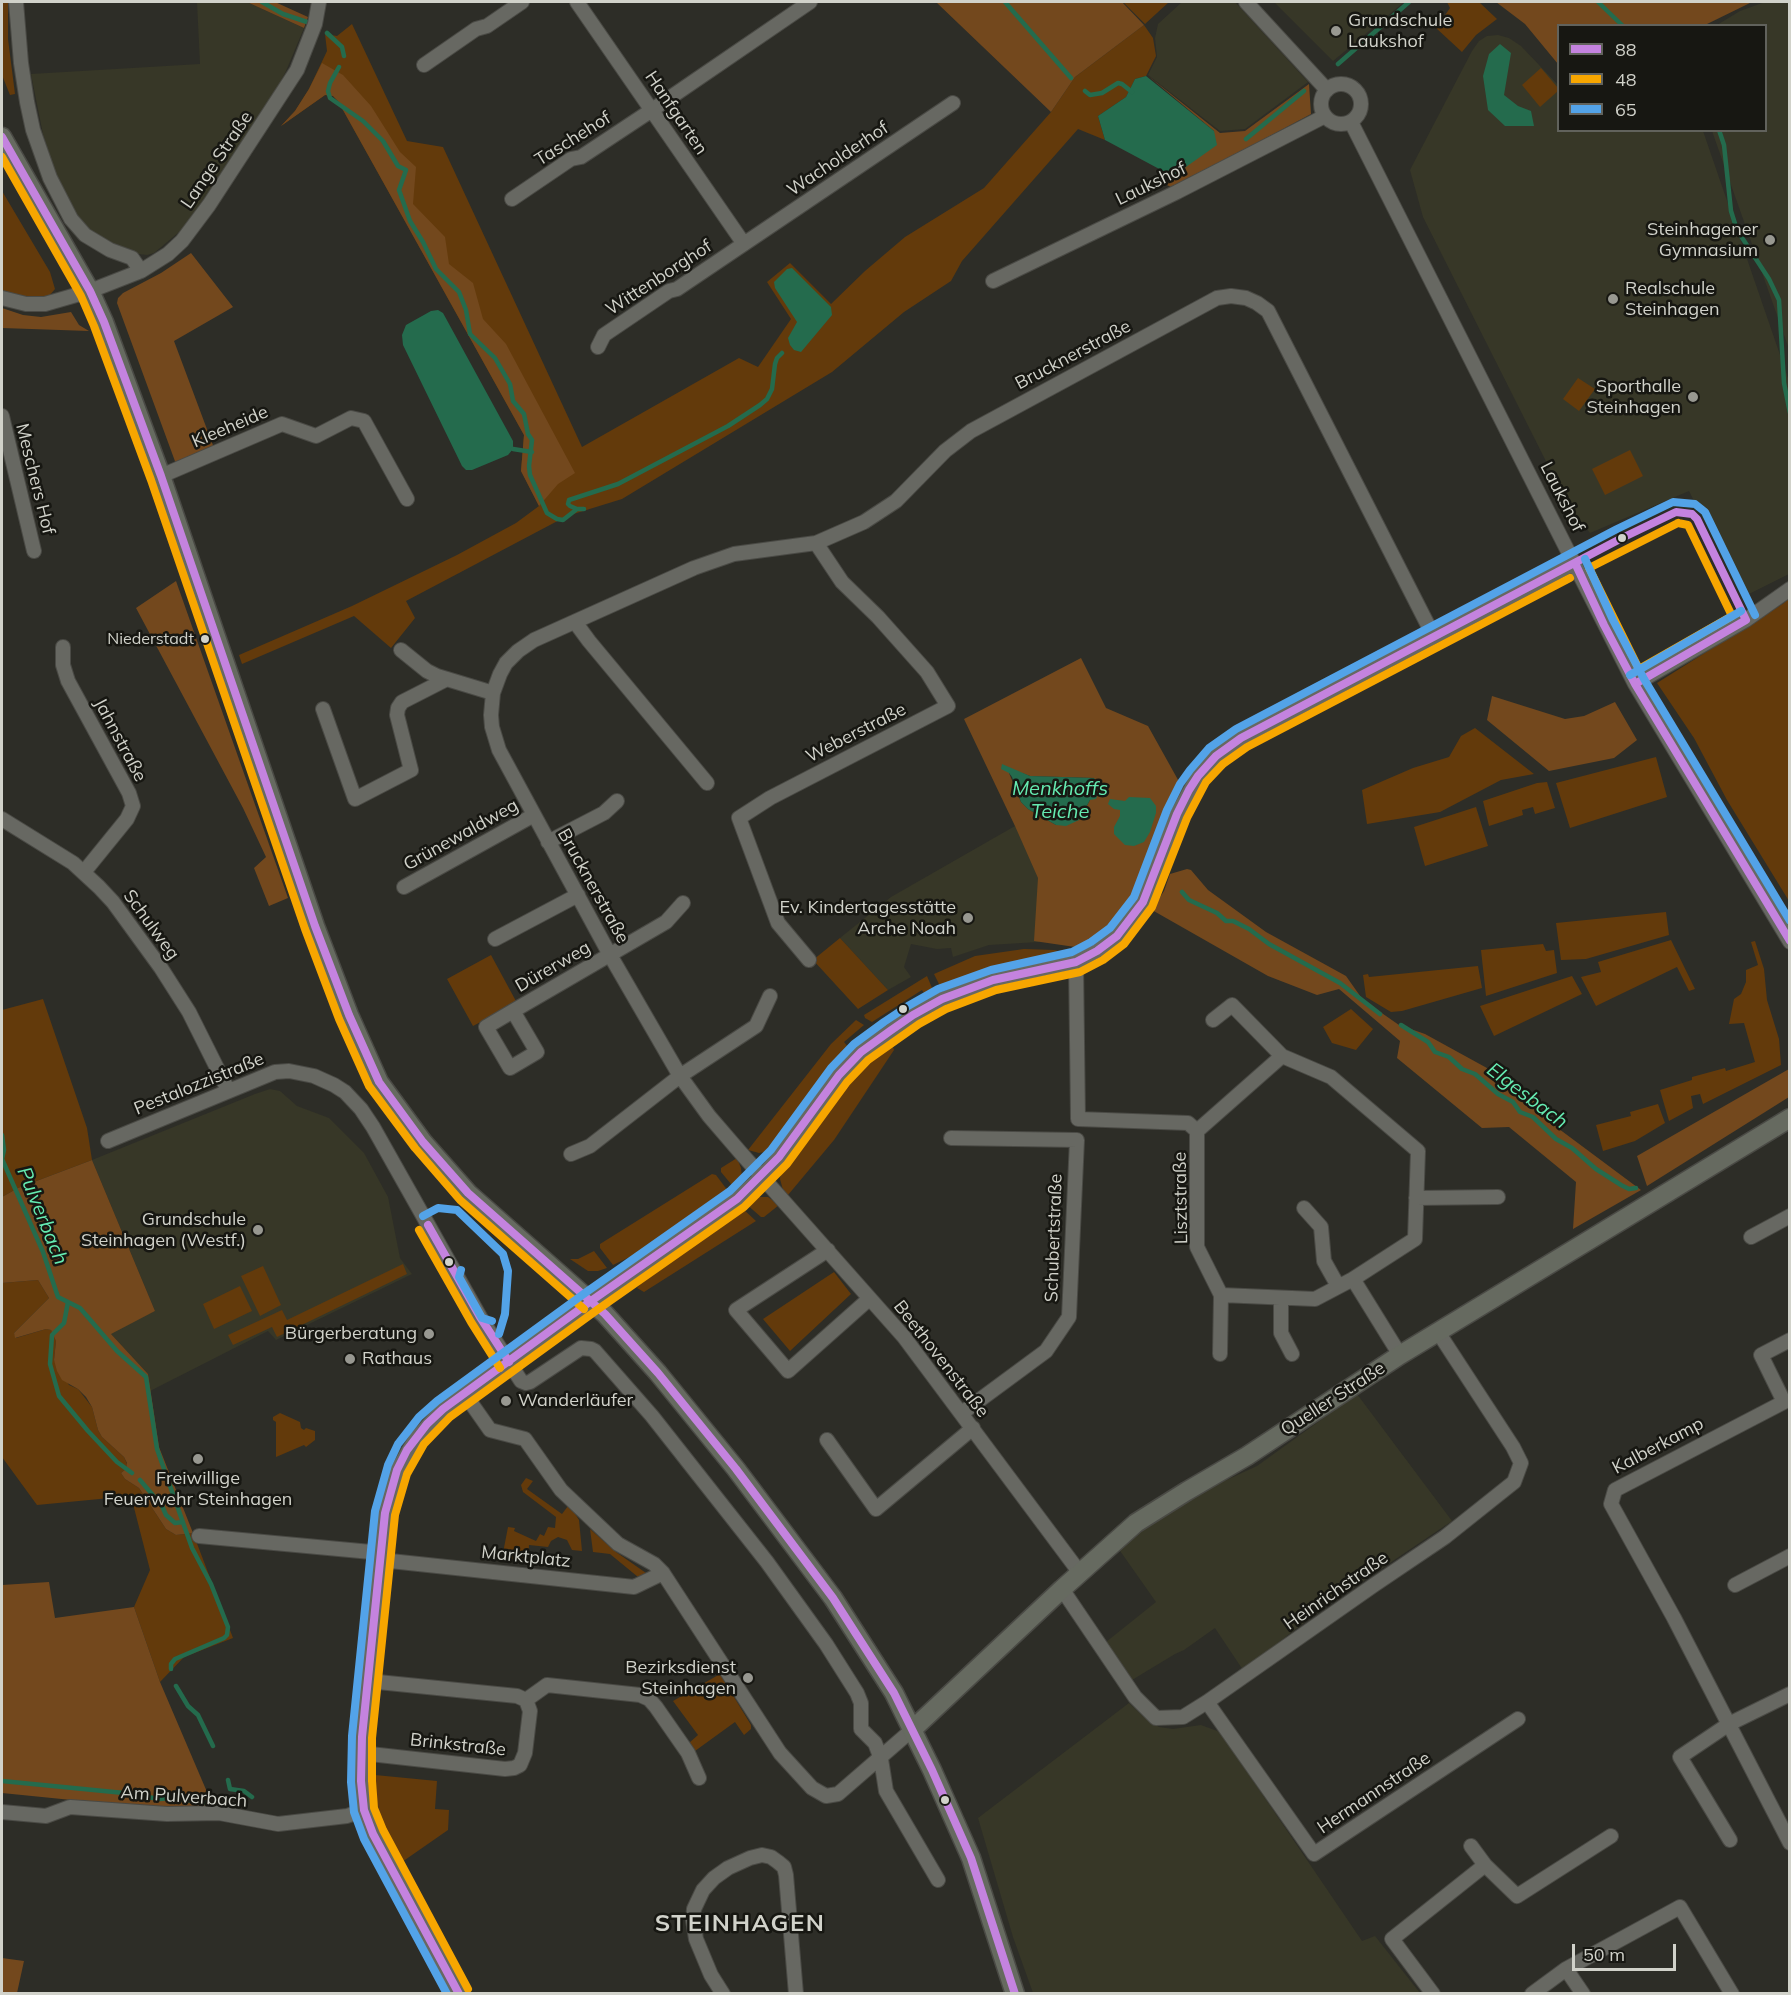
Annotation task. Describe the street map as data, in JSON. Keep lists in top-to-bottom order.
{
  "streets": {
    "main road": ["Queller Straße"],
    "street": [
      "Hanfgarten",
      "Taschehof",
      "Wacholderhof",
      "Lange Straße",
      "Laukshof",
      "Wittenborghof",
      "Brucknerstraße",
      "Kleeheide",
      "Meschers Hof",
      "Weberstraße",
      "Jahnstraße",
      "Grünewaldweg",
      "Schulweg",
      "Dürerweg",
      "Pestalozzistraße",
      "Lisztstraße",
      "Schubertstraße",
      "Beethovenstraße",
      "Kalberkamp",
      "Marktplatz",
      "Heinrichstraße",
      "Brinkstraße",
      "Hermannstraße",
      "Am Pulverbach"
    ]
  },
  "crossings": [
    ["Hanfgarten", "Taschehof"],
    ["Hanfgarten", "Wacholderhof"],
    ["Hanfgarten", "Wittenborghof"],
    ["Wacholderhof", "Wittenborghof"],
    ["Brucknerstraße", "Weberstraße"],
    ["Brucknerstraße", "Grünewaldweg"],
    ["Brucknerstraße", "Dürerweg"],
    ["Brucknerstraße", "Beethovenstraße"],
    ["Jahnstraße", "Schulweg"],
    ["Schulweg", "Pestalozzistraße"],
    ["Schubertstraße", "Beethovenstraße"],
    ["Beethovenstraße", "Queller Straße"],
    ["Queller Straße", "Heinrichstraße"],
    ["Heinrichstraße", "Hermannstraße"]
  ],
  "districts": ["STEINHAGEN"],
  "water": ["Menkhoffs Teiche", "Elgesbach", "Pulverbach"],
  "places": [
    "Grundschule Laukshof",
    "Steinhagener Gymnasium",
    "Realschule Steinhagen",
    "Sporthalle Steinhagen",
    "Niederstadt",
    "Ev. Kindertagesstätte Arche Noah",
    "Grundschule Steinhagen (Westf.)",
    "Bürgerberatung",
    "Rathaus",
    "Wanderläufer",
    "Freiwillige Feuerwehr Steinhagen",
    "Bezirksdienst Steinhagen"
  ],
  "lines": ["transit line 88", "transit line 48", "transit line 65"],
  "legend": ["88", "48", "65"],
  "scale_bar": "50 m"
}
